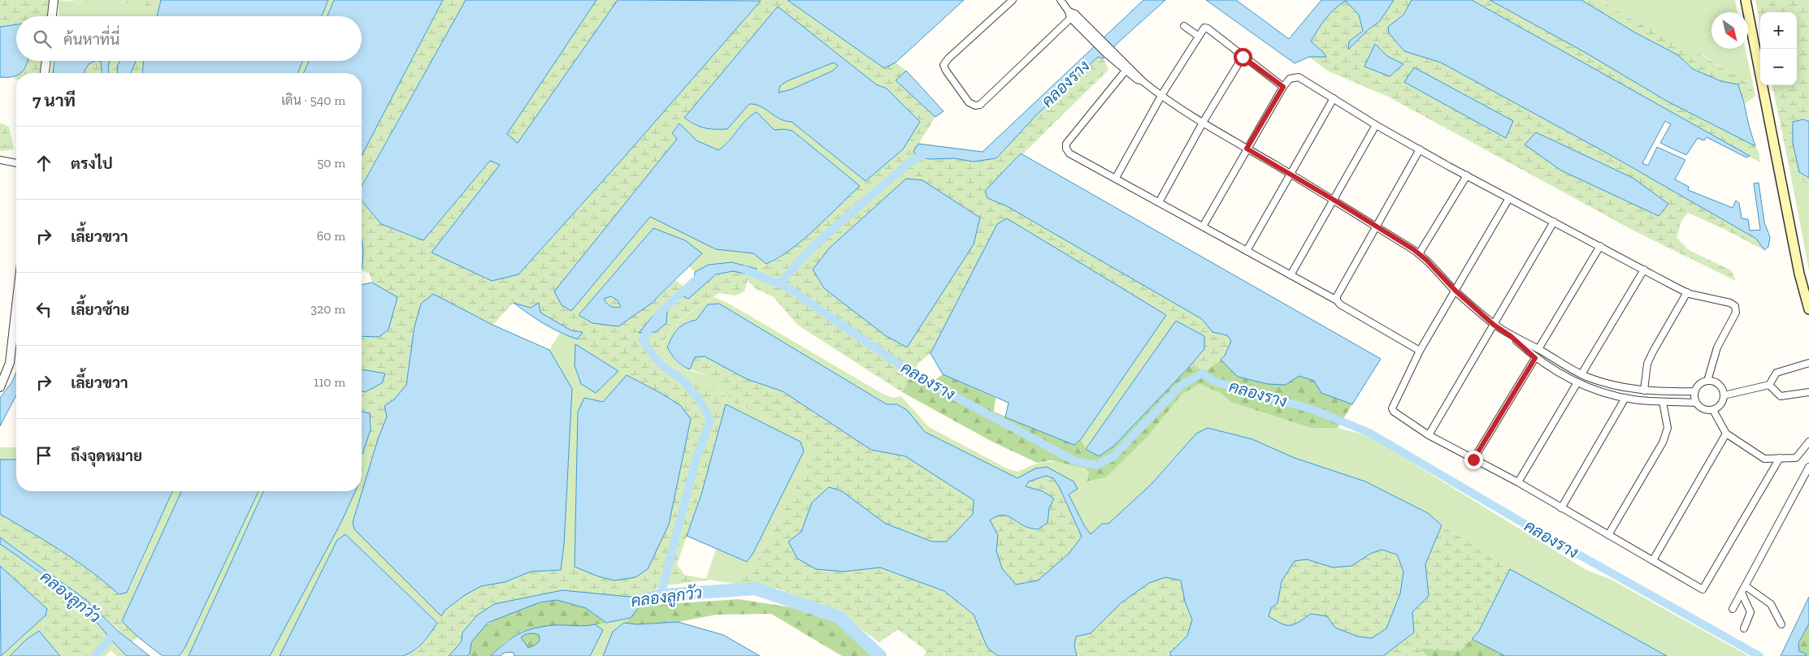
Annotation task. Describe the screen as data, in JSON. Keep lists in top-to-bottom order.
{
  "water": ["คลองราง", "คลองลูกวัว"],
  "north": "bottom right",
  "page": {
    "map_buttons": ["+", "−"],
    "search": "ค้นหาที่นี่",
    "heading": ["7 นาที", "เดิน · 540 m"],
    "list": [
      ["ตรงไป", "50 m"],
      ["เลี้ยวขวา", "60 m"],
      ["เลี้ยวซ้าย", "320 m"],
      ["เลี้ยวขวา", "110 m"],
      "ถึงจุดหมาย"
    ]
  }
}
